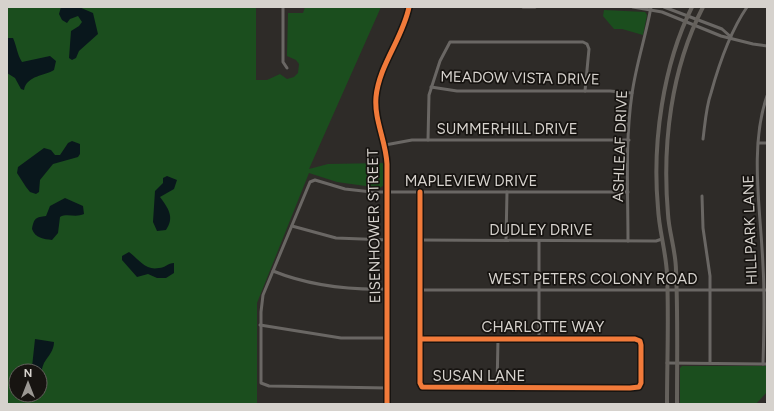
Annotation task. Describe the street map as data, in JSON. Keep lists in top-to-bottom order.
{
  "streets": {
    "street": [
      "MEADOW VISTA DRIVE",
      "SUMMERHILL DRIVE",
      "ASHLEAF DRIVE",
      "MAPLEVIEW DRIVE",
      "EISENHOWER STREET",
      "DUDLEY DRIVE",
      "HILLPARK LANE",
      "WEST PETERS COLONY ROAD",
      "CHARLOTTE WAY",
      "SUSAN LANE"
    ]
  },
  "crossings": [
    ["MEADOW VISTA DRIVE", "ASHLEAF DRIVE"],
    ["SUMMERHILL DRIVE", "ASHLEAF DRIVE"],
    ["SUMMERHILL DRIVE", "EISENHOWER STREET"],
    ["ASHLEAF DRIVE", "MAPLEVIEW DRIVE"],
    ["ASHLEAF DRIVE", "DUDLEY DRIVE"],
    ["MAPLEVIEW DRIVE", "EISENHOWER STREET"],
    ["MAPLEVIEW DRIVE", "SUSAN LANE"],
    ["DUDLEY DRIVE", "SUSAN LANE"],
    ["HILLPARK LANE", "WEST PETERS COLONY ROAD"],
    ["WEST PETERS COLONY ROAD", "SUSAN LANE"],
    ["CHARLOTTE WAY", "SUSAN LANE"]
  ],
  "north": "top"
}
